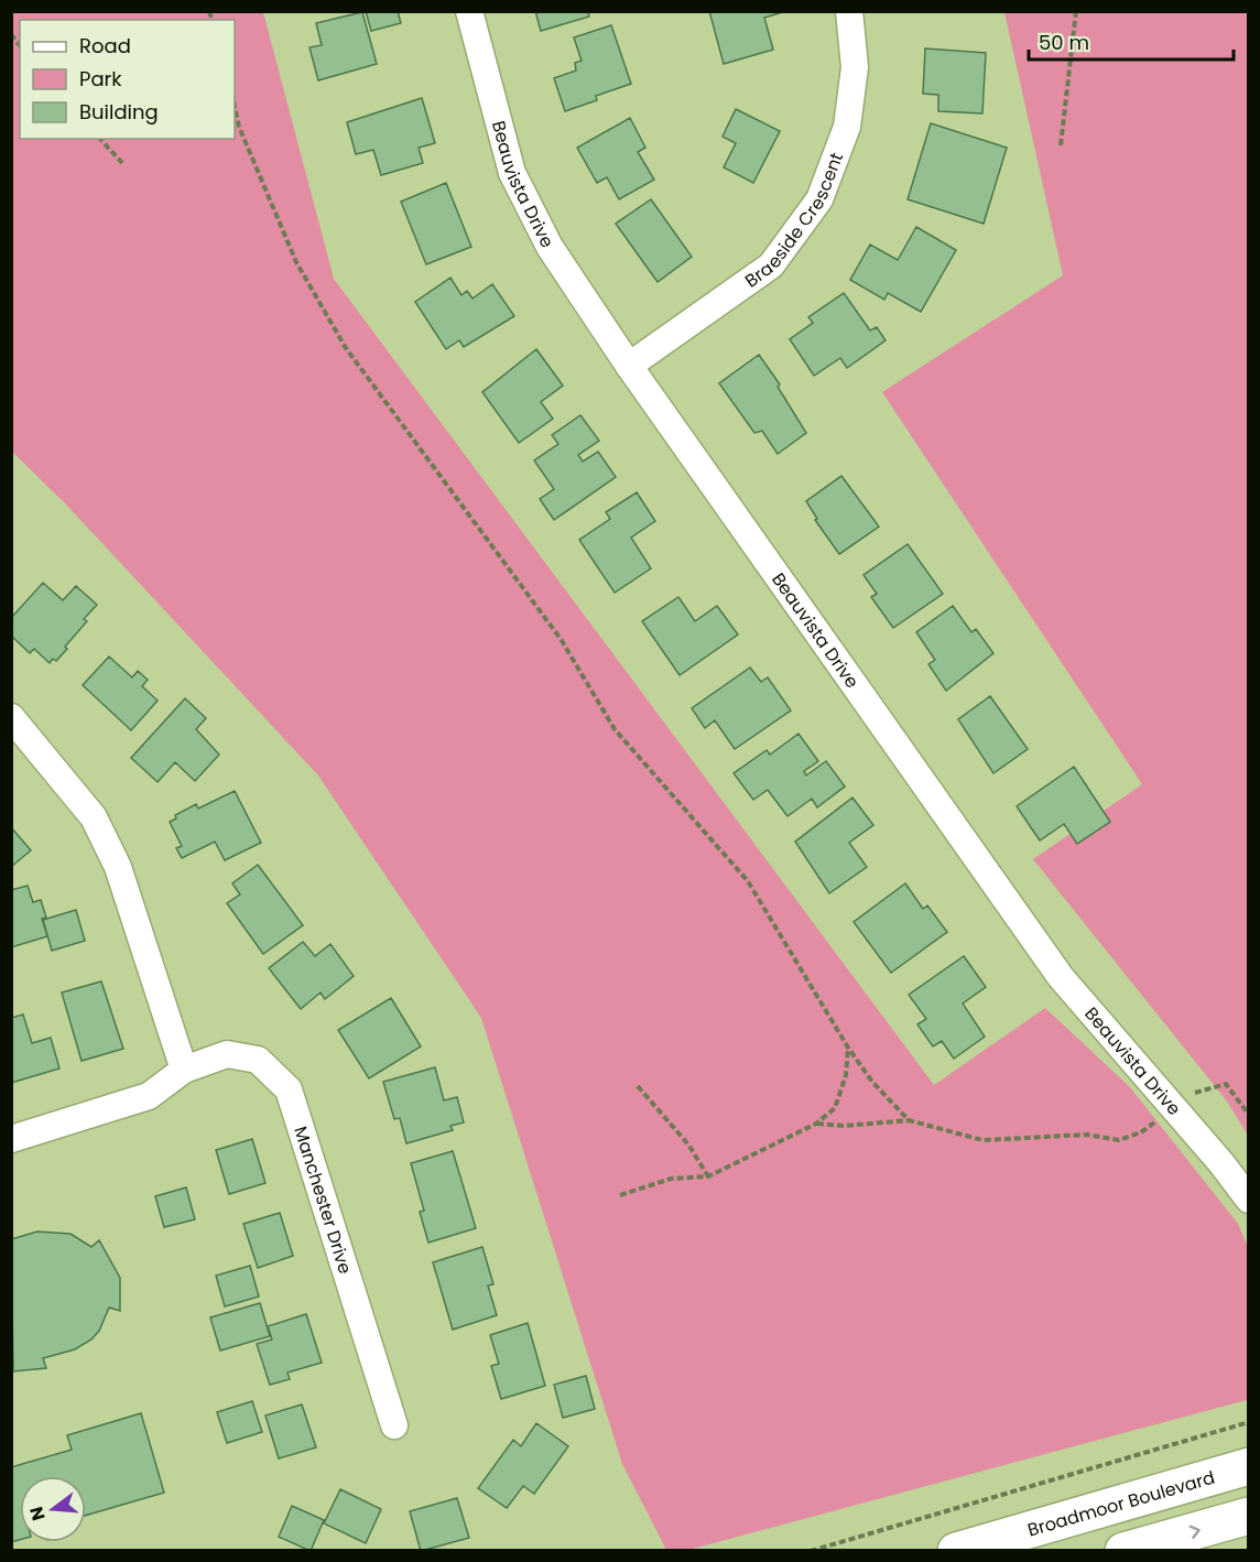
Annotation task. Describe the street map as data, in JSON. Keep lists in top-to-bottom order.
{
  "streets": {
    "main road": ["Broadmoor Boulevard"],
    "street": ["Beauvista Drive", "Braeside Crescent", "Manchester Drive"]
  },
  "crossings": [
    ["Beauvista Drive", "Braeside Crescent"]
  ],
  "legend": ["Road", "Park", "Building"],
  "scale_bar": "50 m",
  "north": "left"
}
